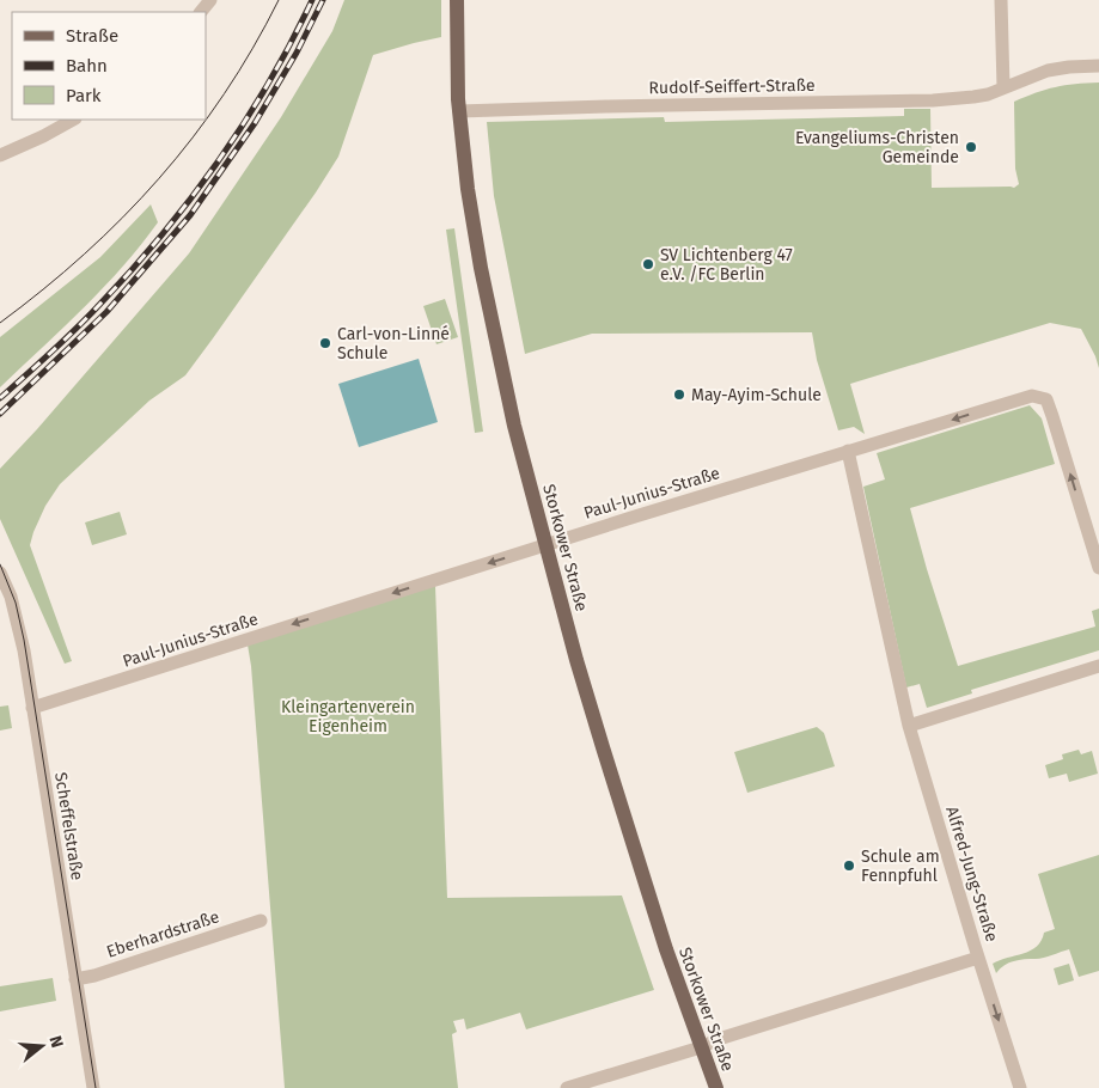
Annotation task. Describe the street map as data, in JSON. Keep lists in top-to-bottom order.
{
  "streets": {
    "main road": ["Storkower Straße"],
    "street": [
      "Rudolf-Seiffert-Straße",
      "Paul-Junius-Straße",
      "Scheffelstraße",
      "Alfred-Jung-Straße",
      "Eberhardstraße"
    ]
  },
  "crossings": [
    ["Rudolf-Seiffert-Straße", "Storkower Straße"],
    ["Paul-Junius-Straße", "Storkower Straße"],
    ["Paul-Junius-Straße", "Scheffelstraße"],
    ["Paul-Junius-Straße", "Alfred-Jung-Straße"],
    ["Storkower Straße", "Alfred-Jung-Straße"],
    ["Scheffelstraße", "Eberhardstraße"]
  ],
  "one_way": ["Paul-Junius-Straße"],
  "parks": ["Kleingartenverein Eigenheim"],
  "places": [
    "Evangeliums-Christen Gemeinde",
    "SV Lichtenberg 47 e.V. /FC Berlin",
    "Carl-von-Linné Schule",
    "May-Ayim-Schule",
    "Schule am Fennpfuhl"
  ],
  "legend": ["Straße", "Bahn", "Park"],
  "north": "right"
}
